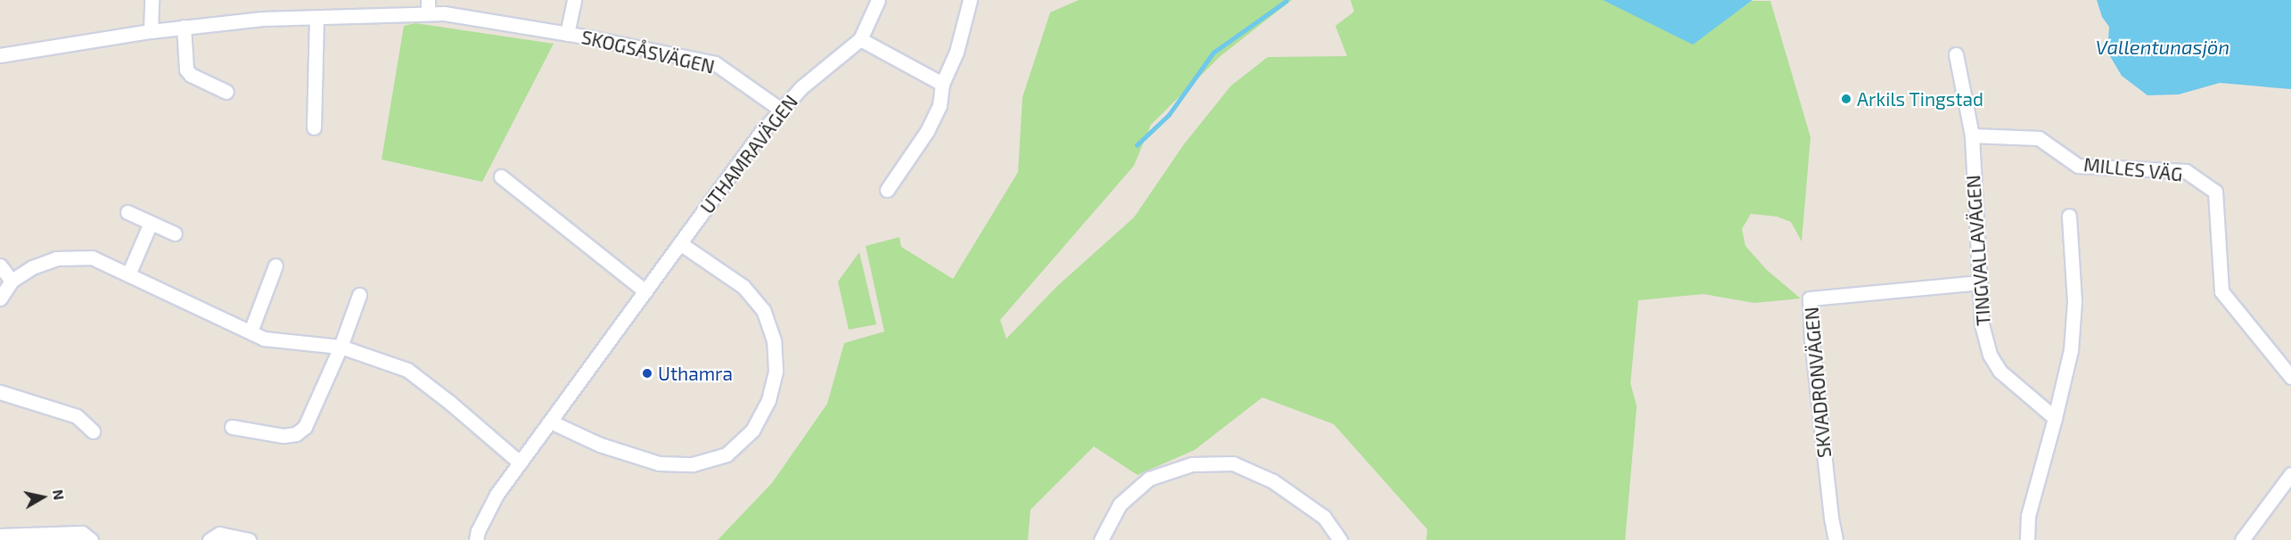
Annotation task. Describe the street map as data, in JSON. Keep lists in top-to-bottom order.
{
  "streets": {
    "street": [
      "SKOGSÅSVÄGEN",
      "UTHAMRAVÄGEN",
      "MILLES VÄG",
      "TINGVALLAVÄGEN",
      "SKVADRONVÄGEN"
    ]
  },
  "crossings": [
    ["SKOGSÅSVÄGEN", "UTHAMRAVÄGEN"],
    ["MILLES VÄG", "TINGVALLAVÄGEN"],
    ["TINGVALLAVÄGEN", "SKVADRONVÄGEN"]
  ],
  "water": ["Vallentunasjön"],
  "places": ["Arkils Tingstad", "Uthamra"],
  "north": "right"
}
